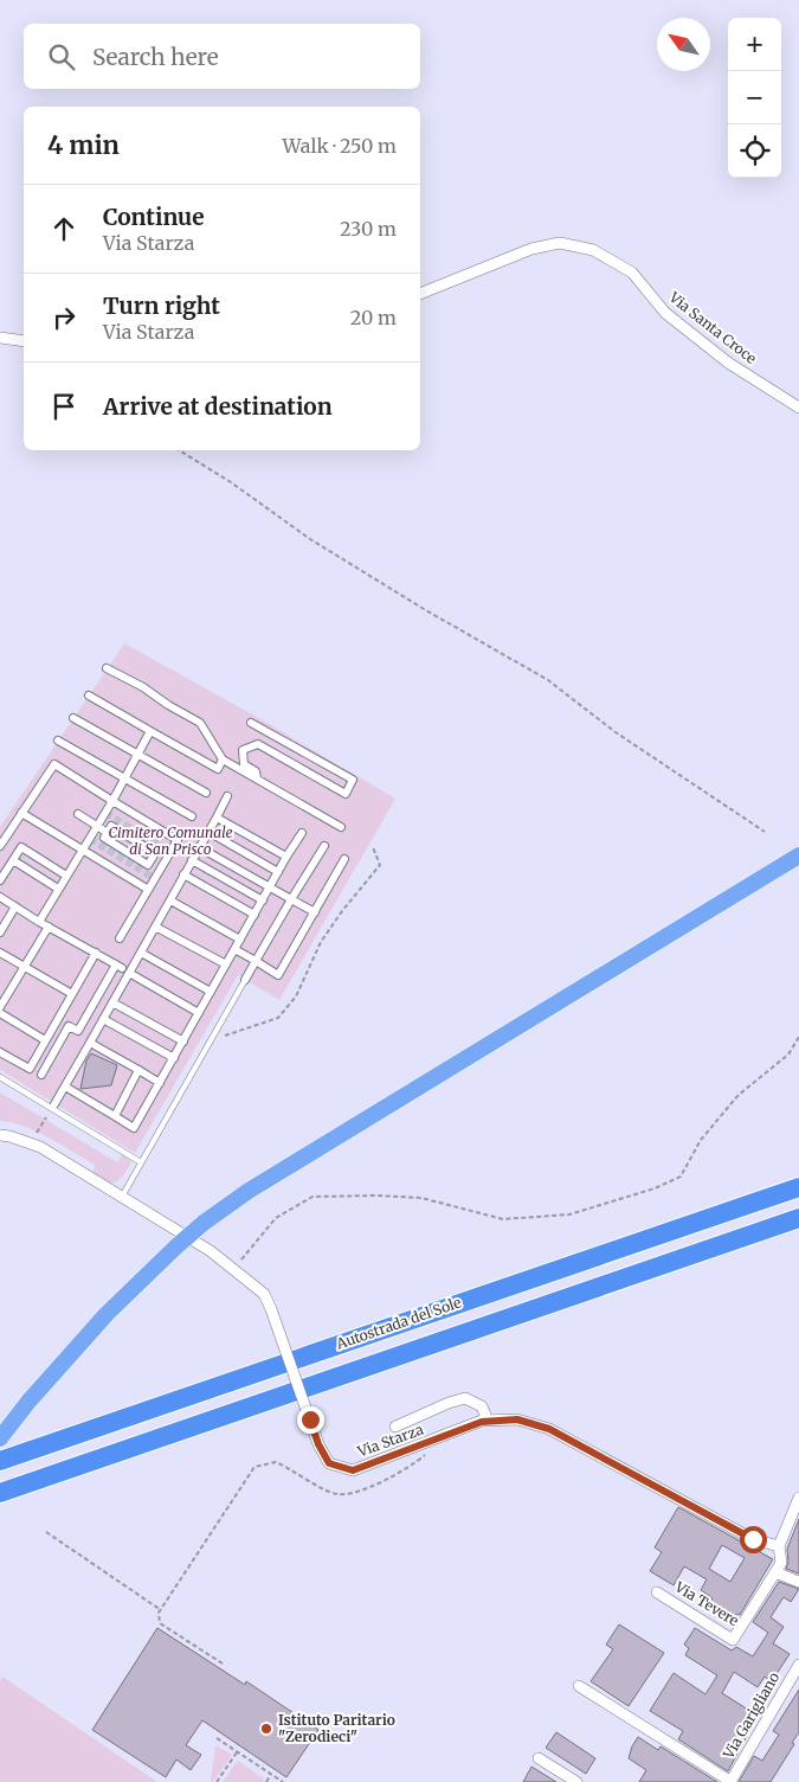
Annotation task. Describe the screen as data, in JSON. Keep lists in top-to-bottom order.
{
  "streets": {
    "highway": ["Autostrada del Sole"],
    "street": [
      "Via Santa Croce",
      "Via Starza",
      "Via Tevere",
      "Via Garigliano"
    ]
  },
  "parks": ["Cimitero Comunale di San Prisco"],
  "places": ["Istituto Paritario \"Zerodieci\""],
  "north": "top left",
  "page": {
    "map_buttons": ["+", "−"],
    "search": "Search here",
    "heading": ["4 min", "Walk · 250 m"],
    "list": [
      ["Continue", "Via Starza", "230 m"],
      ["Turn right", "Via Starza", "20 m"],
      "Arrive at destination"
    ]
  }
}
